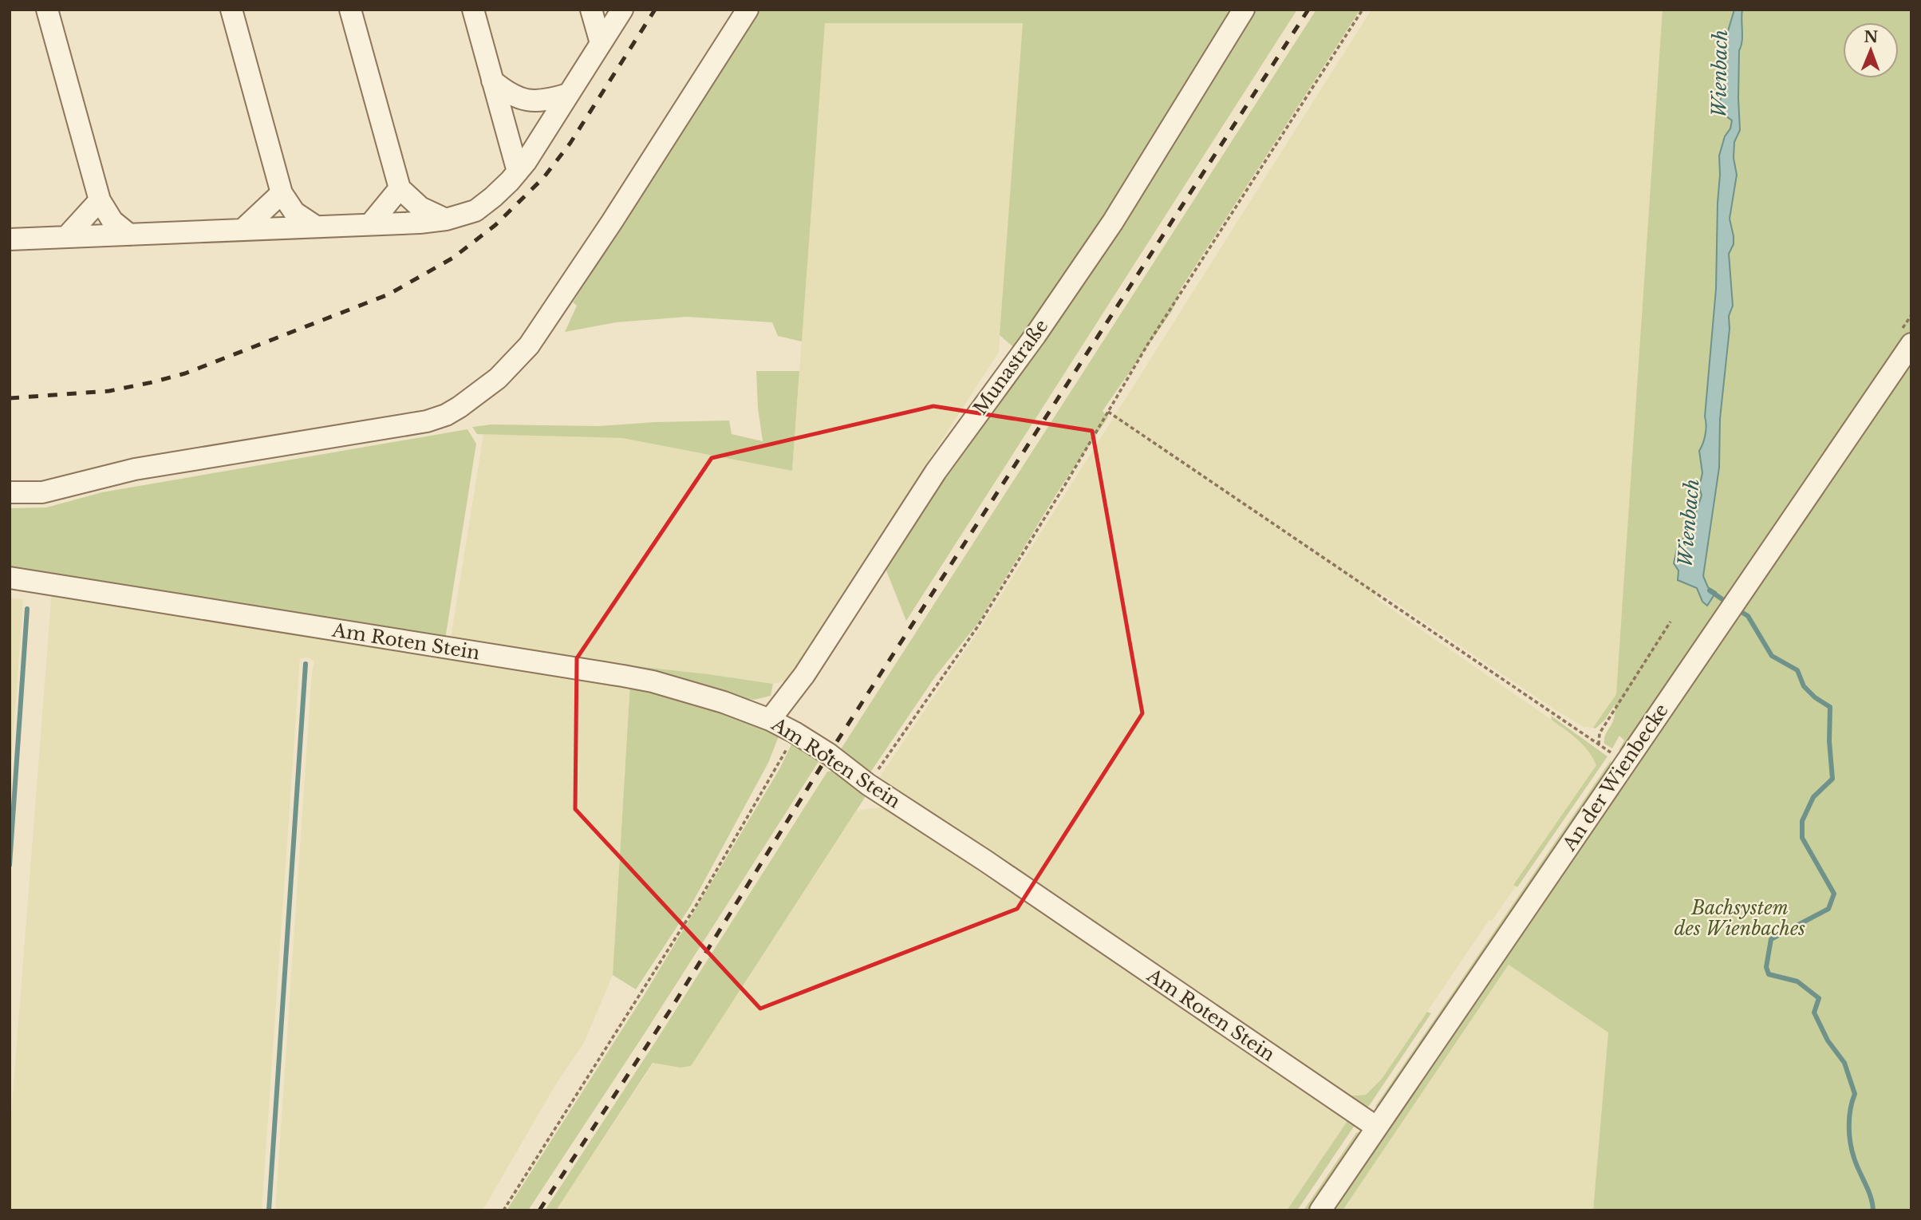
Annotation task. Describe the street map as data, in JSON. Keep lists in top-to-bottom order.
{
  "streets": {
    "street": ["Munastraße", "Am Roten Stein", "An der Wienbecke"]
  },
  "crossings": [
    ["Munastraße", "Am Roten Stein"],
    ["Am Roten Stein", "An der Wienbecke"]
  ],
  "water": ["Wienbach"],
  "parks": ["Bachsystem des Wienbaches"],
  "north": "top"
}
